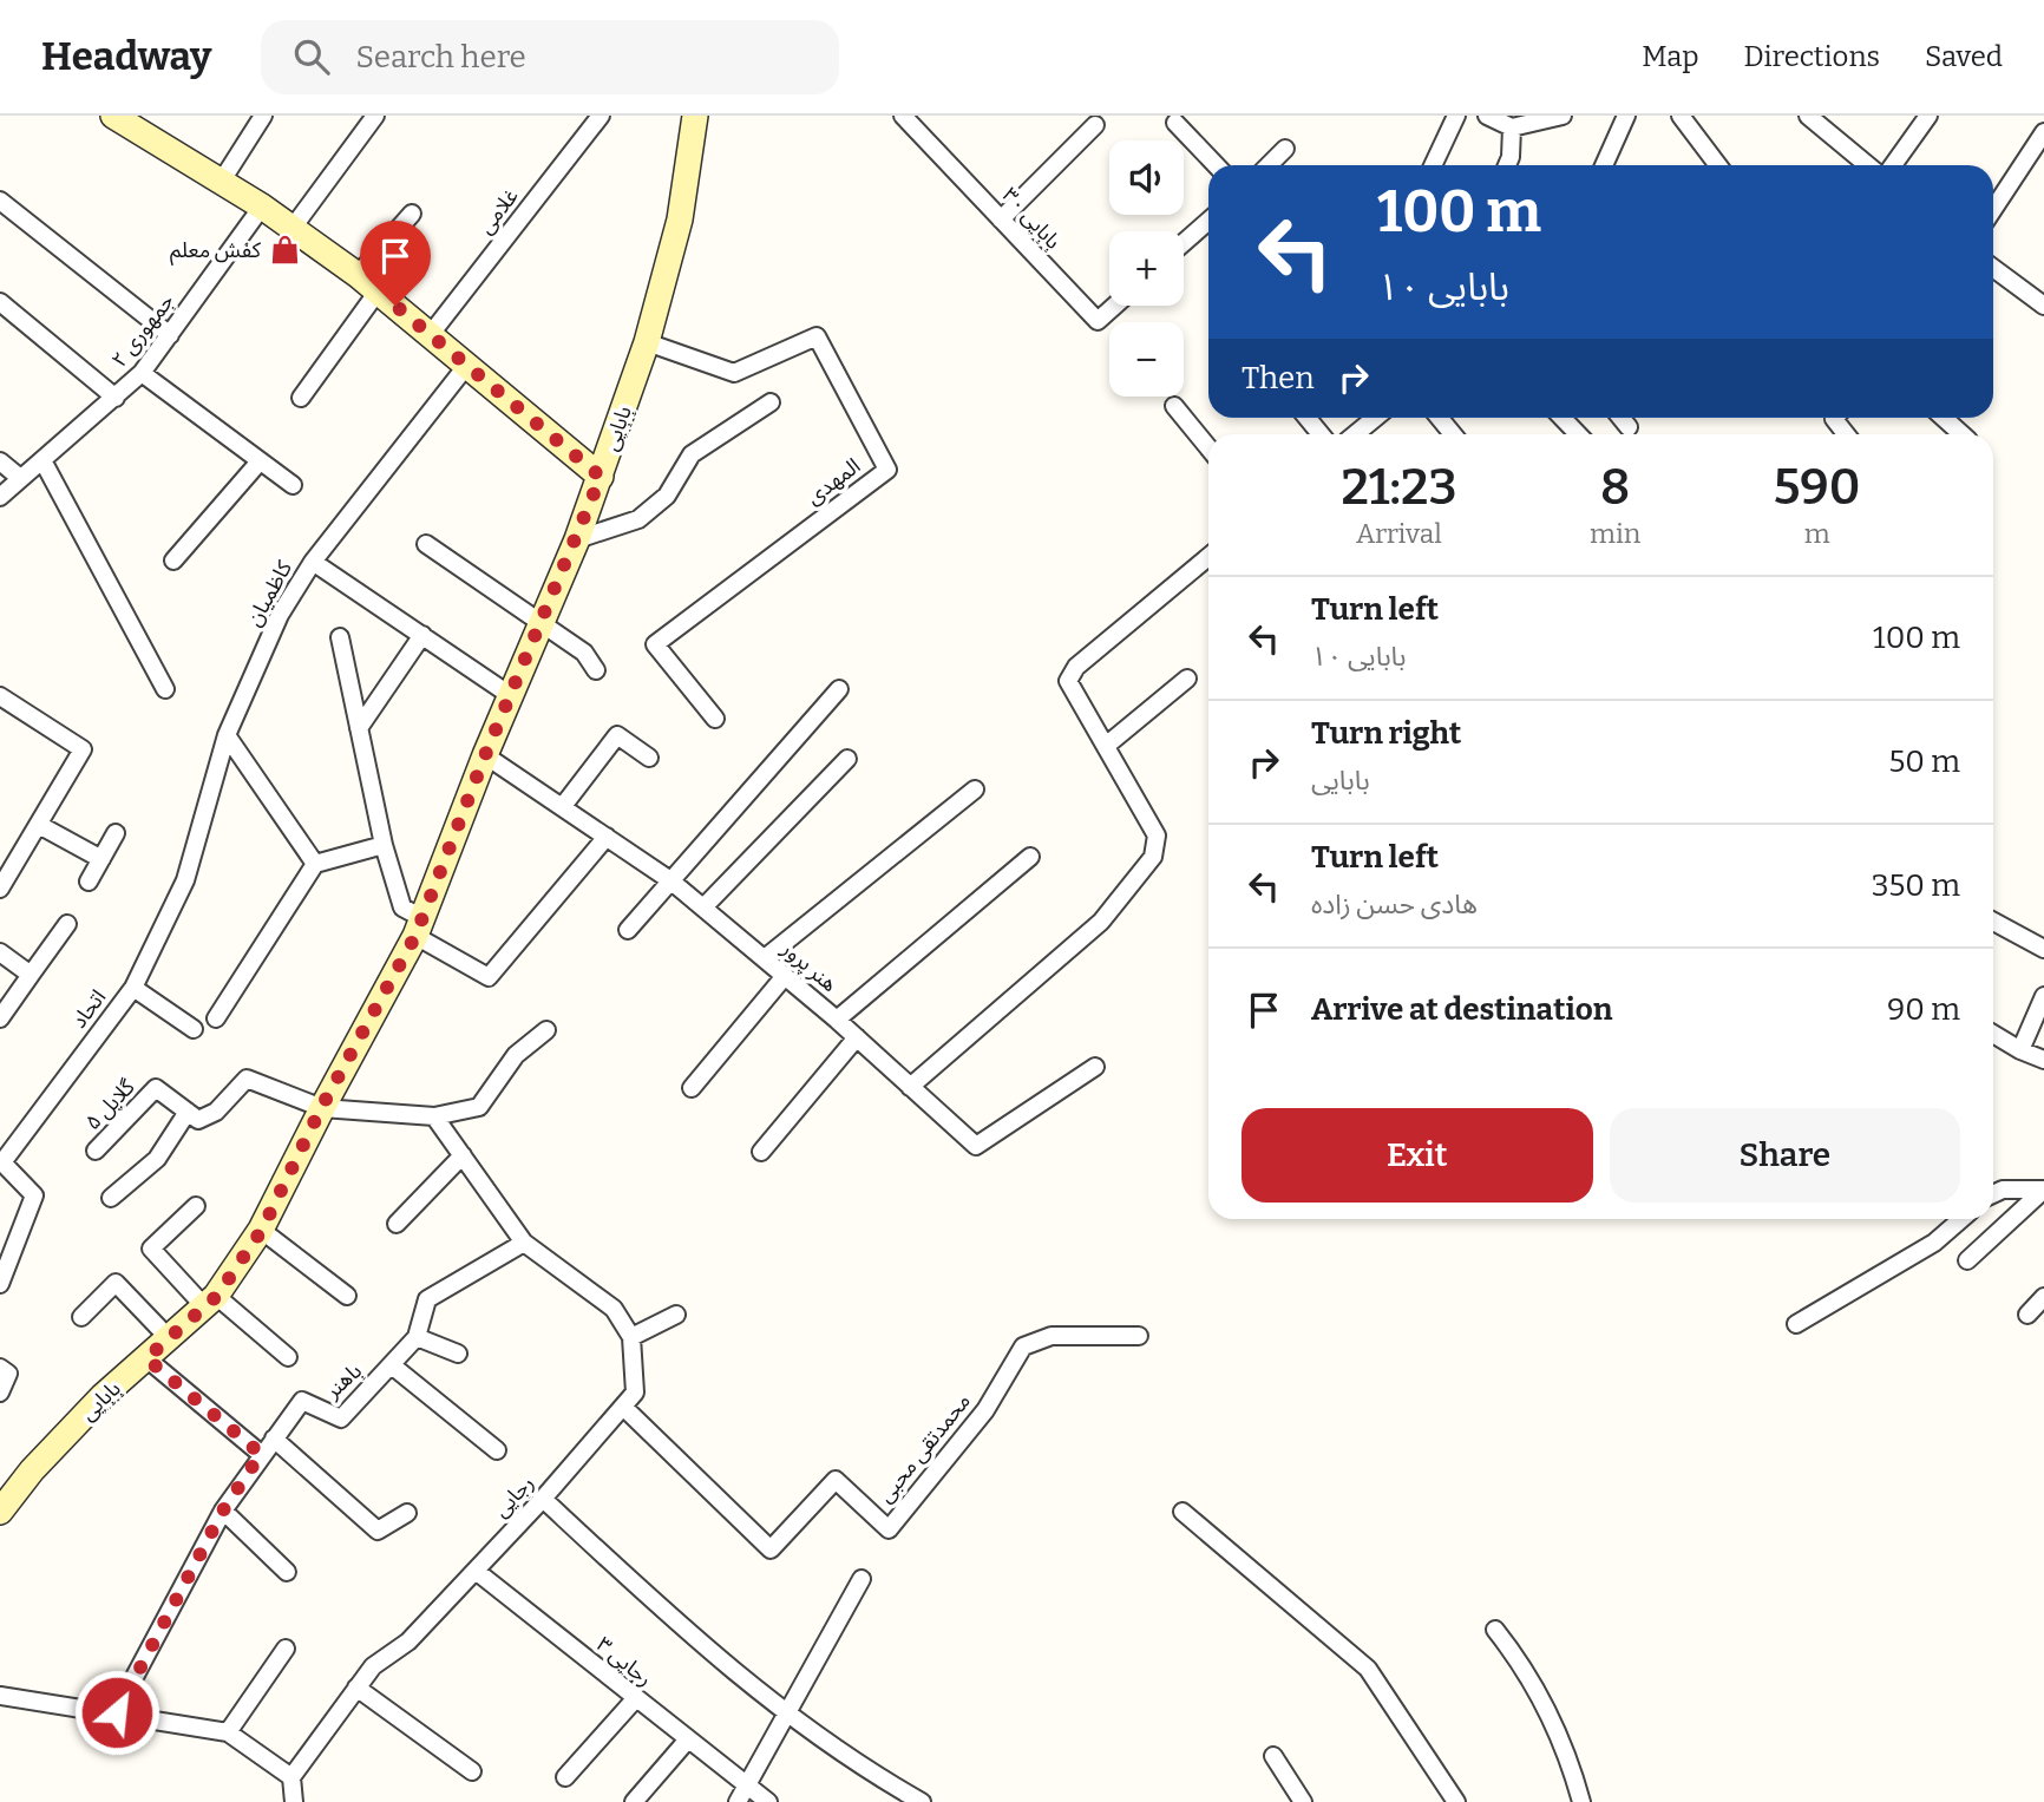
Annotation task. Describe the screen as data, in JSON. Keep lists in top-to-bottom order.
{
  "streets": {
    "main road": ["بابایی"],
    "street": [
      "غلامی",
      "بابایی ۳۰",
      "جمهوری ۲",
      "المهدی",
      "کاظمیان",
      "هنر پرور",
      "اتحاد",
      "گلایل ۵",
      "باهنر",
      "محمدتقی محبی",
      "رجایی",
      "رجایی ۳"
    ]
  },
  "crossings": [
    ["بابایی", "المهدی"],
    ["بابایی", "هنر پرور"],
    ["کاظمیان", "اتحاد"],
    ["محمدتقی محبی", "رجایی"],
    ["رجایی", "رجایی ۳"]
  ],
  "places": {
    "shop": ["کفش معلم"]
  },
  "page": {
    "header": "Headway",
    "search": "Search here",
    "nav": ["Map", "Directions", "Saved"],
    "map_buttons": ["+", "−"],
    "turn": ["100 m", "بابایی ۱۰"],
    "then": "Then",
    "eta": [
      "21:23",
      "Arrival",
      "8",
      "min",
      "590",
      "m"
    ],
    "list": [
      {
        "name": "Turn left",
        "note": "بابایی ۱۰",
        "value": "100 m"
      },
      {
        "name": "Turn right",
        "note": "بابایی",
        "value": "50 m"
      },
      {
        "name": "Turn left",
        "note": "هادی حسن زاده",
        "value": "350 m"
      },
      {
        "name": "Arrive at destination",
        "value": "90 m"
      }
    ],
    "buttons": ["Exit", "Share"]
  }
}
